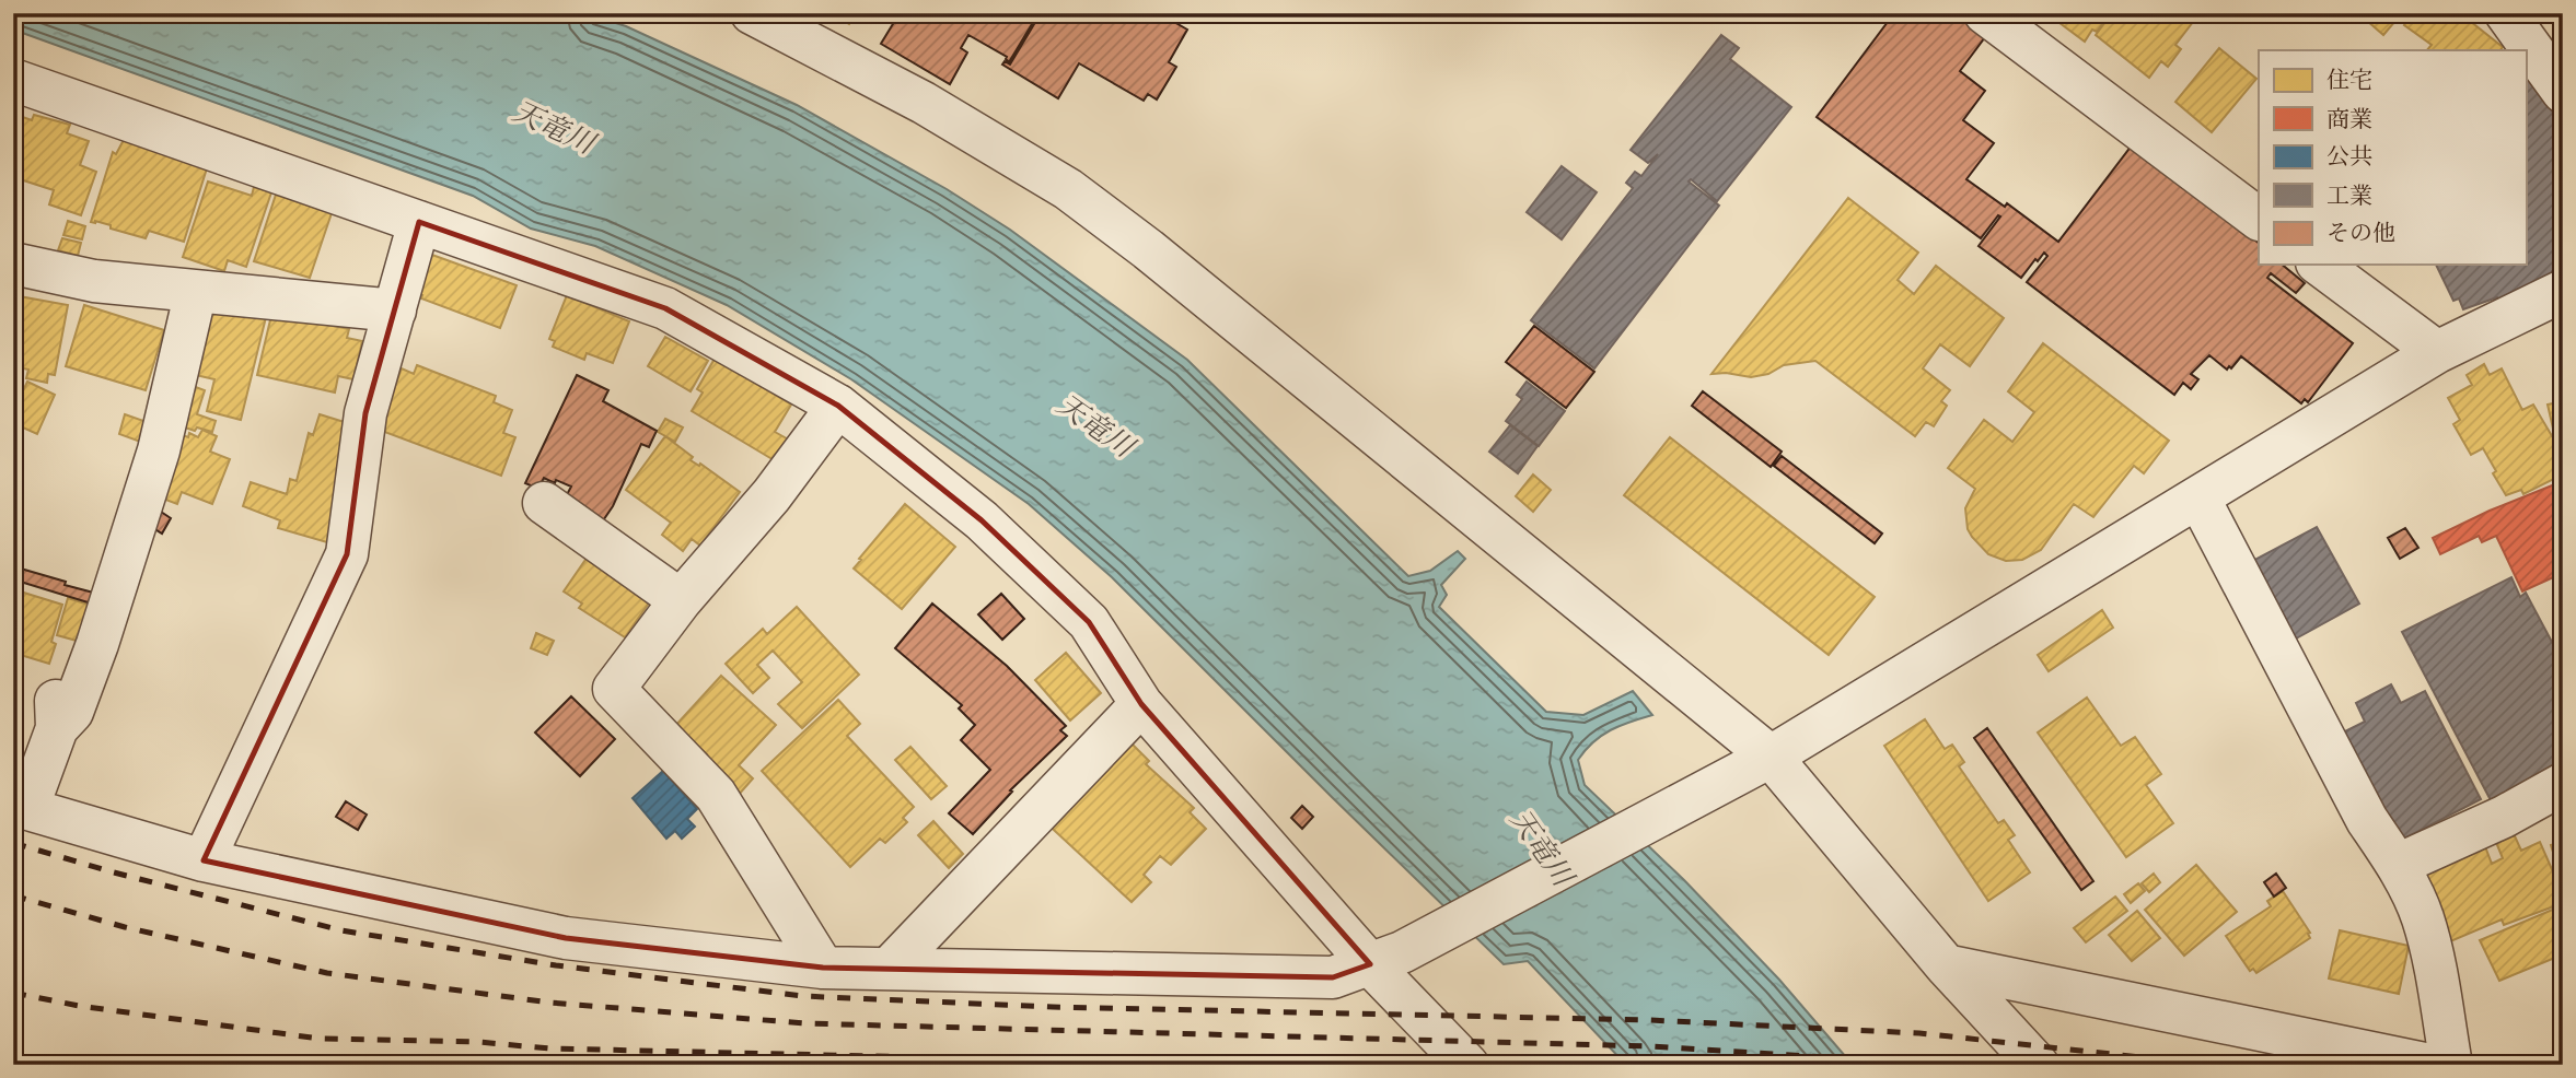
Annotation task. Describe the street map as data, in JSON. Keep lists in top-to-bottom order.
{
  "water": ["天竜川"],
  "legend": [
    "住宅",
    "商業",
    "公共",
    "工業",
    "その他"
  ]
}
